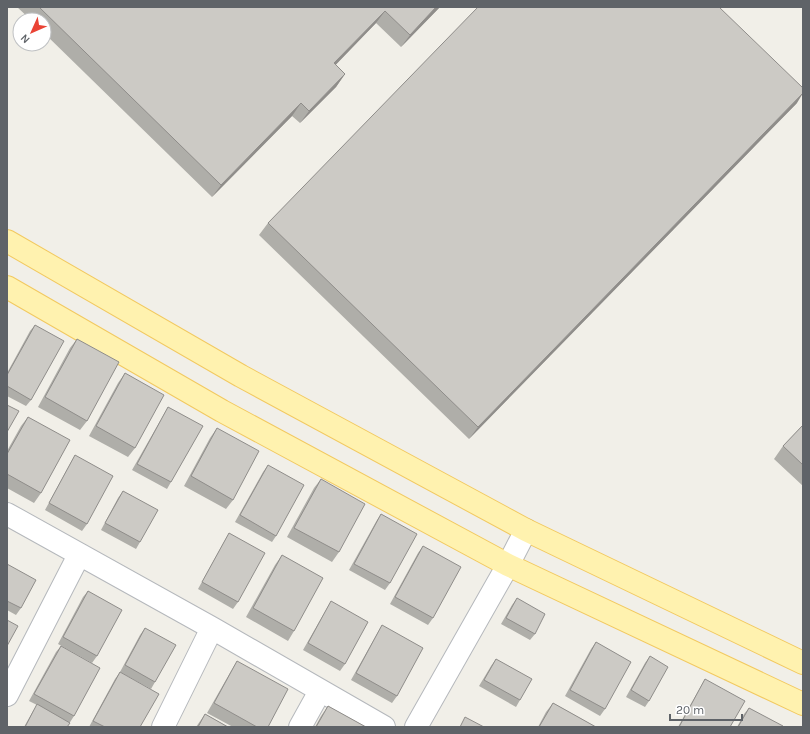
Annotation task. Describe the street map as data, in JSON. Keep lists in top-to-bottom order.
{
  "scale_bar": "20 m",
  "north": "bottom left"
}
